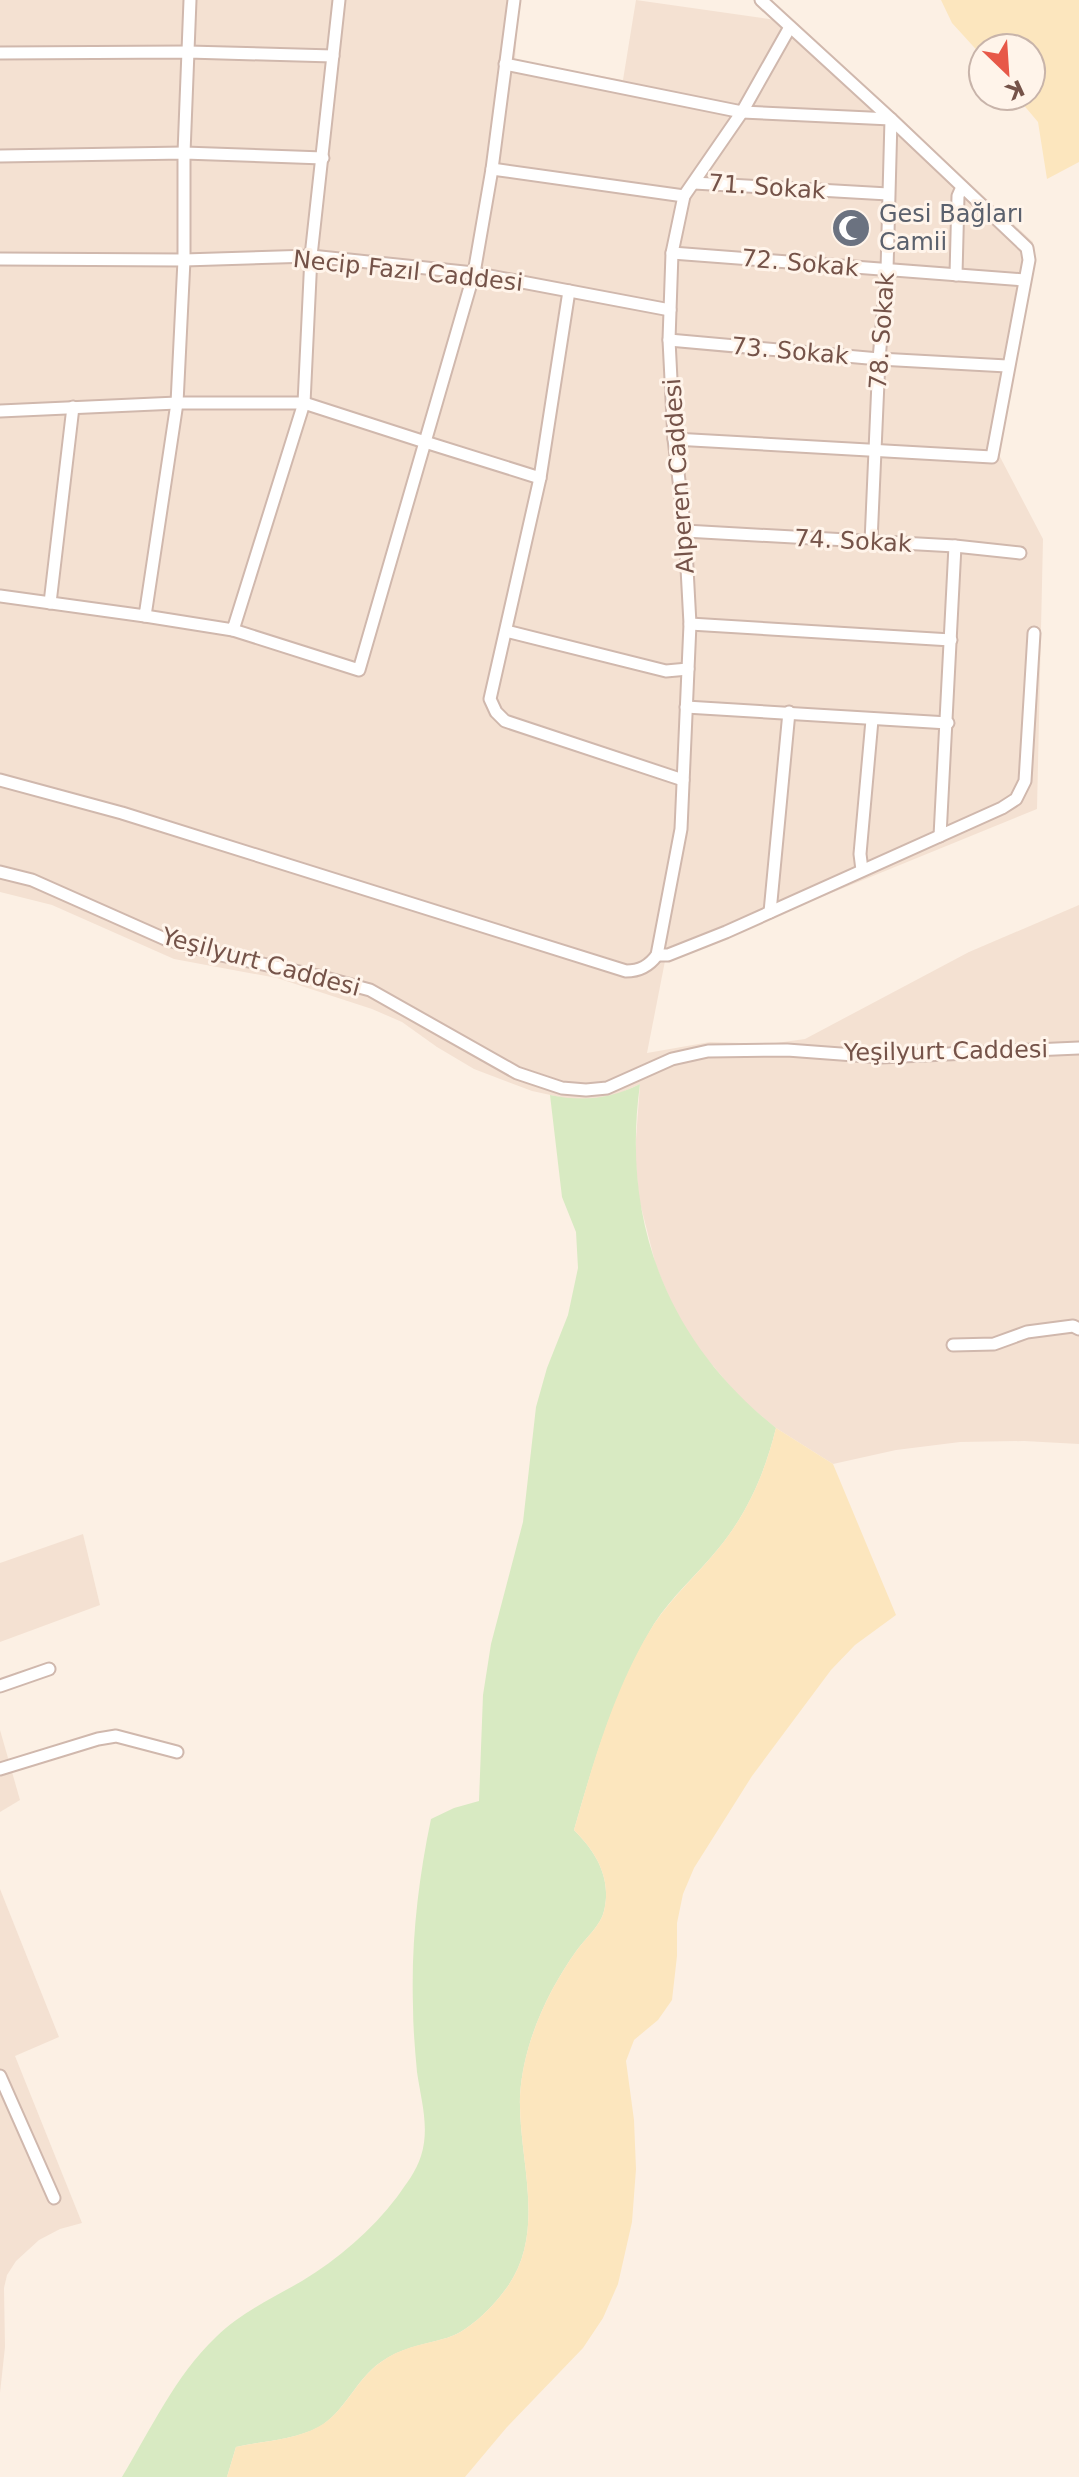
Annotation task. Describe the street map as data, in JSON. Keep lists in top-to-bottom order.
{
  "streets": {
    "street": [
      "71. Sokak",
      "72. Sokak",
      "Necip Fazıl Caddesi",
      "78. Sokak",
      "73. Sokak",
      "Alperen Caddesi",
      "74. Sokak",
      "Yeşilyurt Caddesi"
    ]
  },
  "crossings": [
    ["71. Sokak", "78. Sokak"],
    ["71. Sokak", "Alperen Caddesi"],
    ["72. Sokak", "78. Sokak"],
    ["72. Sokak", "Alperen Caddesi"],
    ["Necip Fazıl Caddesi", "Alperen Caddesi"],
    ["78. Sokak", "73. Sokak"],
    ["78. Sokak", "74. Sokak"],
    ["73. Sokak", "Alperen Caddesi"],
    ["Alperen Caddesi", "74. Sokak"]
  ],
  "places": {
    "mosque": ["Gesi Bağları Camii"]
  },
  "north": "bottom right"
}
